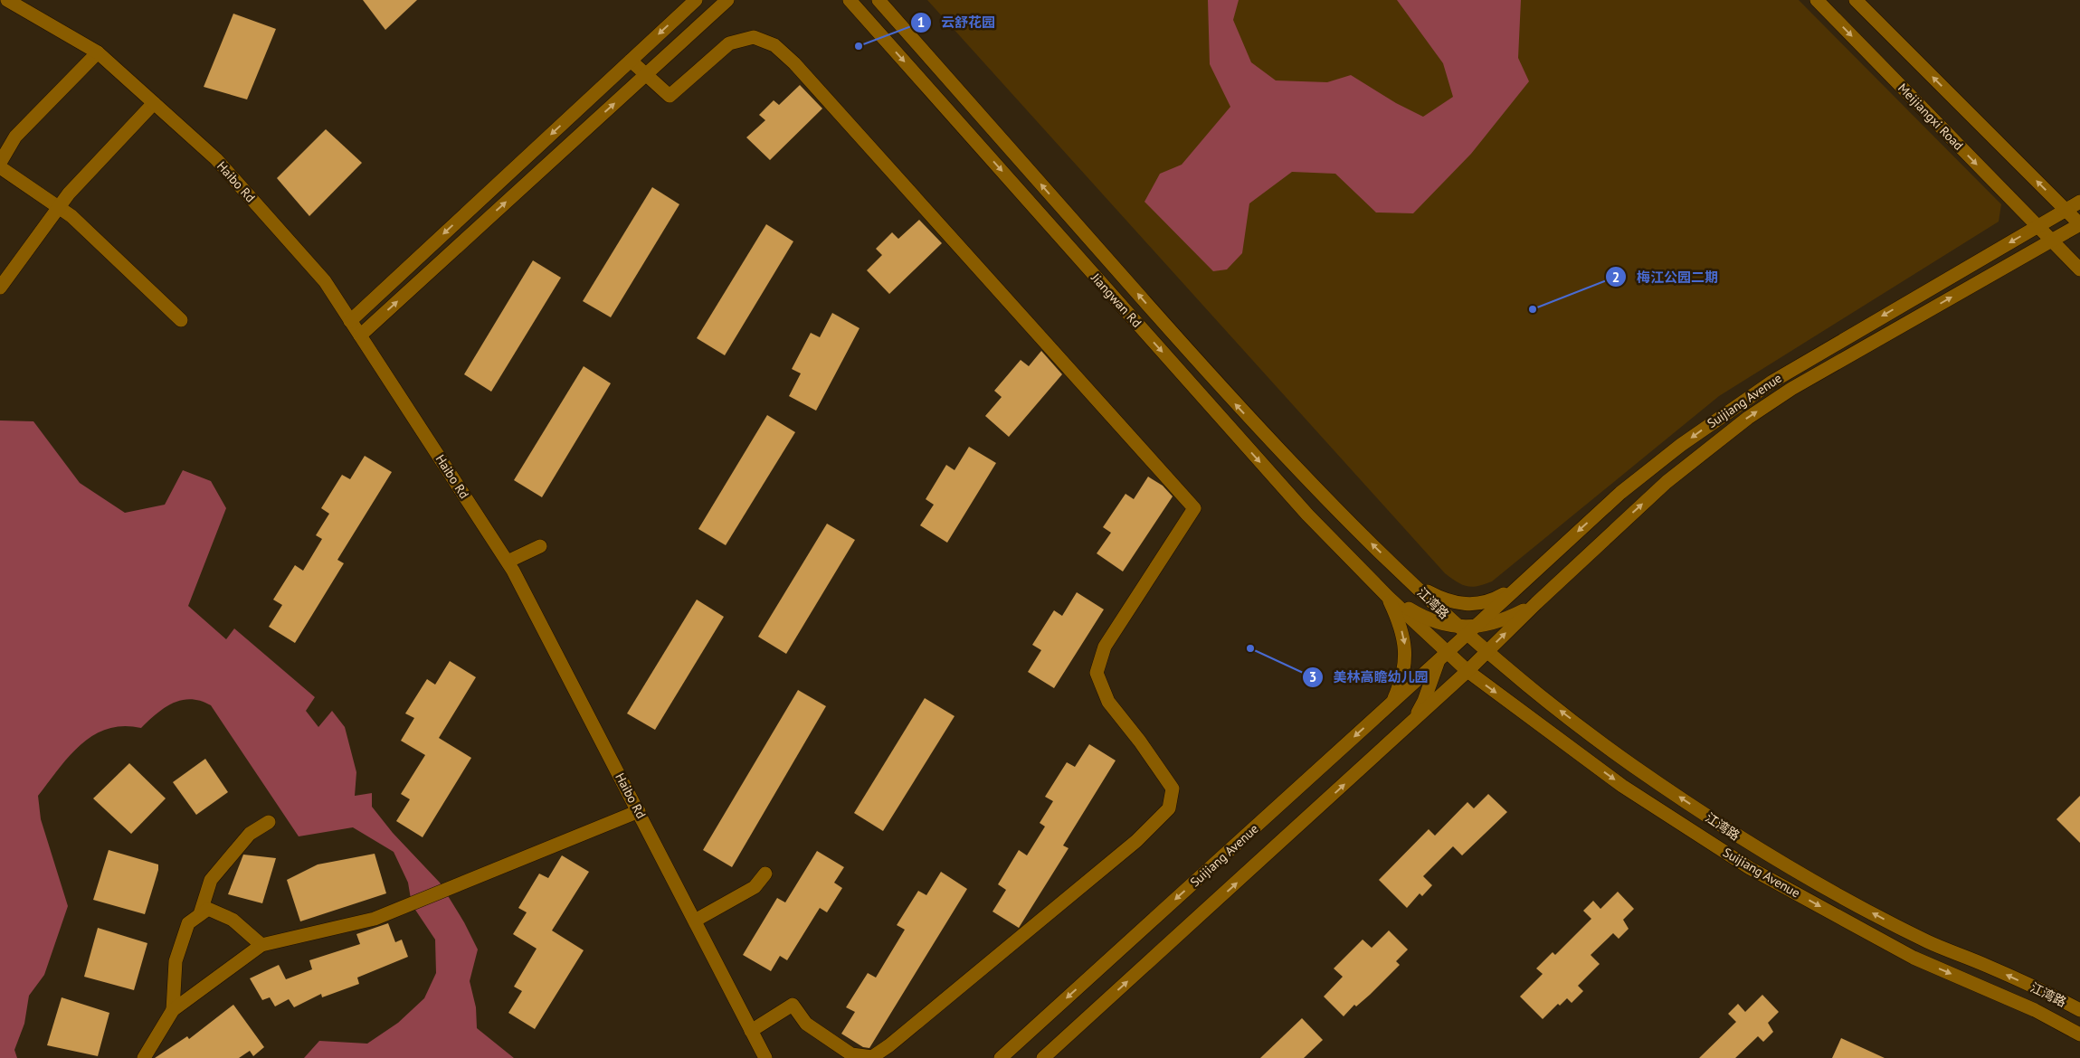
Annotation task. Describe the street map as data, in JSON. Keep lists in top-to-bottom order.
{
  "streets": {
    "main road": [
      "Meijiangxi Road",
      "Haibo Rd",
      "Jiangwan Rd",
      "Suijiang Avenue",
      "江湾路"
    ]
  },
  "crossings": [
    ["Meijiangxi Road", "Suijiang Avenue"],
    ["Jiangwan Rd", "Suijiang Avenue"],
    ["Jiangwan Rd", "江湾路"],
    ["Suijiang Avenue", "江湾路"]
  ],
  "one_way": ["江湾路"],
  "places": ["云舒花园", "梅江公园二期", "美林高瞻幼儿园"]
}
